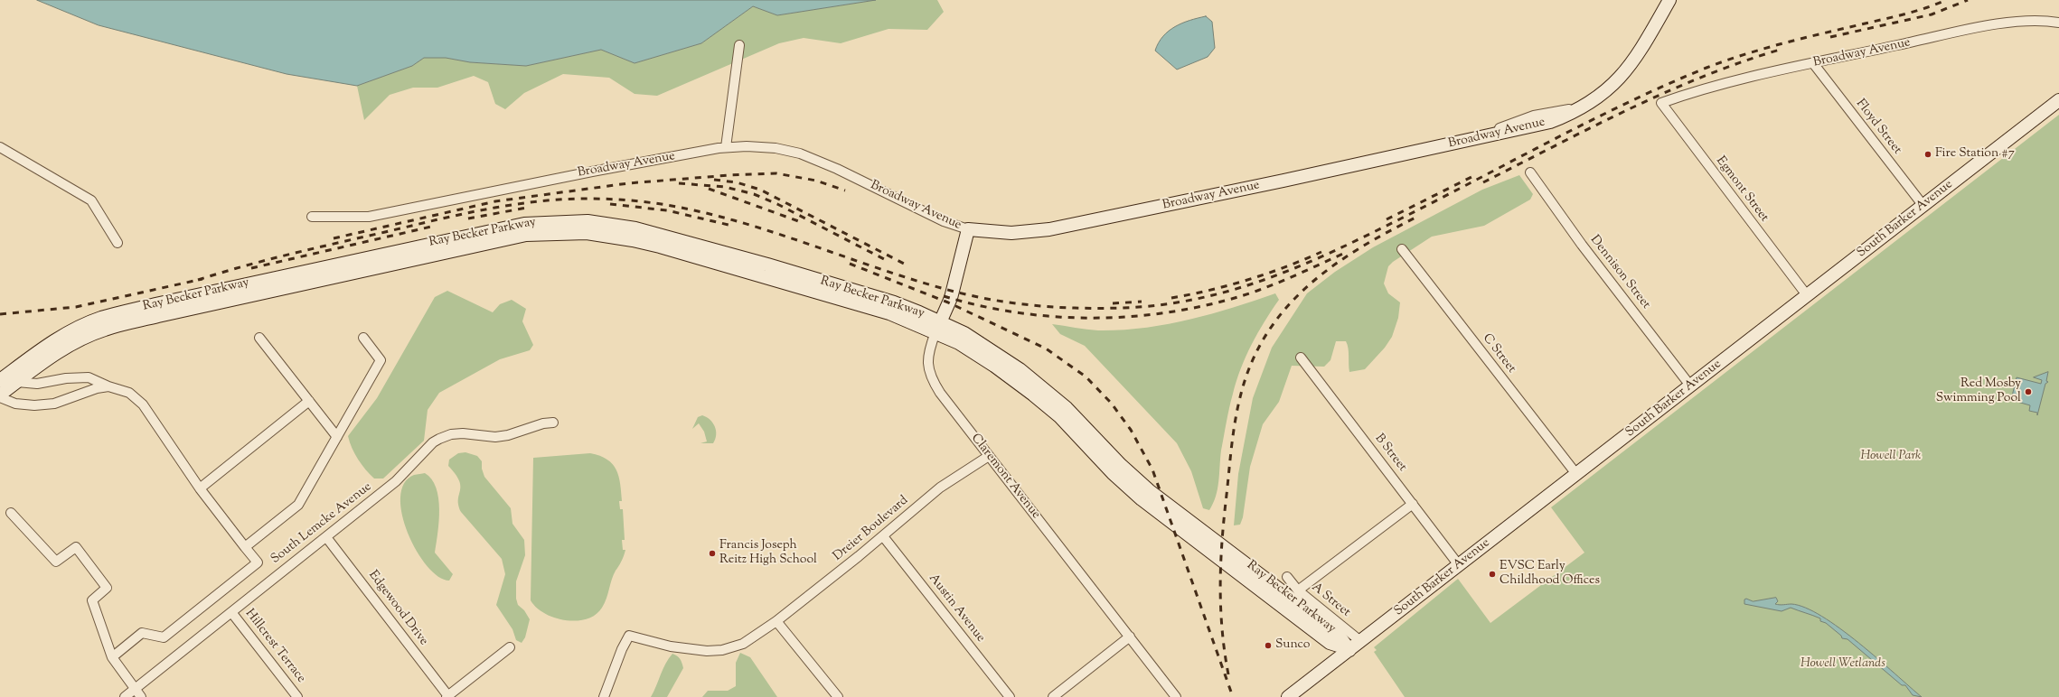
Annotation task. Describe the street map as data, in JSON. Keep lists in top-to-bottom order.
{
  "streets": {
    "main road": [
      "Broadway Avenue",
      "South Barker Avenue",
      "Ray Becker Parkway",
      "Claremont Avenue"
    ],
    "street": [
      "Floyd Street",
      "Egmont Street",
      "Dennison Street",
      "C Street",
      "B Street",
      "South Lemcke Avenue",
      "Dreier Boulevard",
      "A Street",
      "Edgewood Drive",
      "Austin Avenue",
      "Hillcrest Terrace"
    ]
  },
  "crossings": [
    ["Broadway Avenue", "Floyd Street"],
    ["Broadway Avenue", "Egmont Street"],
    ["Broadway Avenue", "Claremont Avenue"],
    ["Floyd Street", "South Barker Avenue"],
    ["Egmont Street", "South Barker Avenue"],
    ["South Barker Avenue", "Ray Becker Parkway"],
    ["South Barker Avenue", "Dennison Street"],
    ["South Barker Avenue", "C Street"],
    ["South Barker Avenue", "B Street"],
    ["South Barker Avenue", "A Street"],
    ["Ray Becker Parkway", "Claremont Avenue"],
    ["Claremont Avenue", "Dreier Boulevard"],
    ["South Lemcke Avenue", "Edgewood Drive"],
    ["South Lemcke Avenue", "Hillcrest Terrace"],
    ["Dreier Boulevard", "Austin Avenue"]
  ],
  "parks": ["Howell Park", "Howell Wetlands"],
  "places": [
    "Fire Station #7",
    "Red Mosby Swimming Pool",
    "Francis Joseph Reitz High School",
    "EVSC Early Childhood Offices",
    "Sunco"
  ]
}
